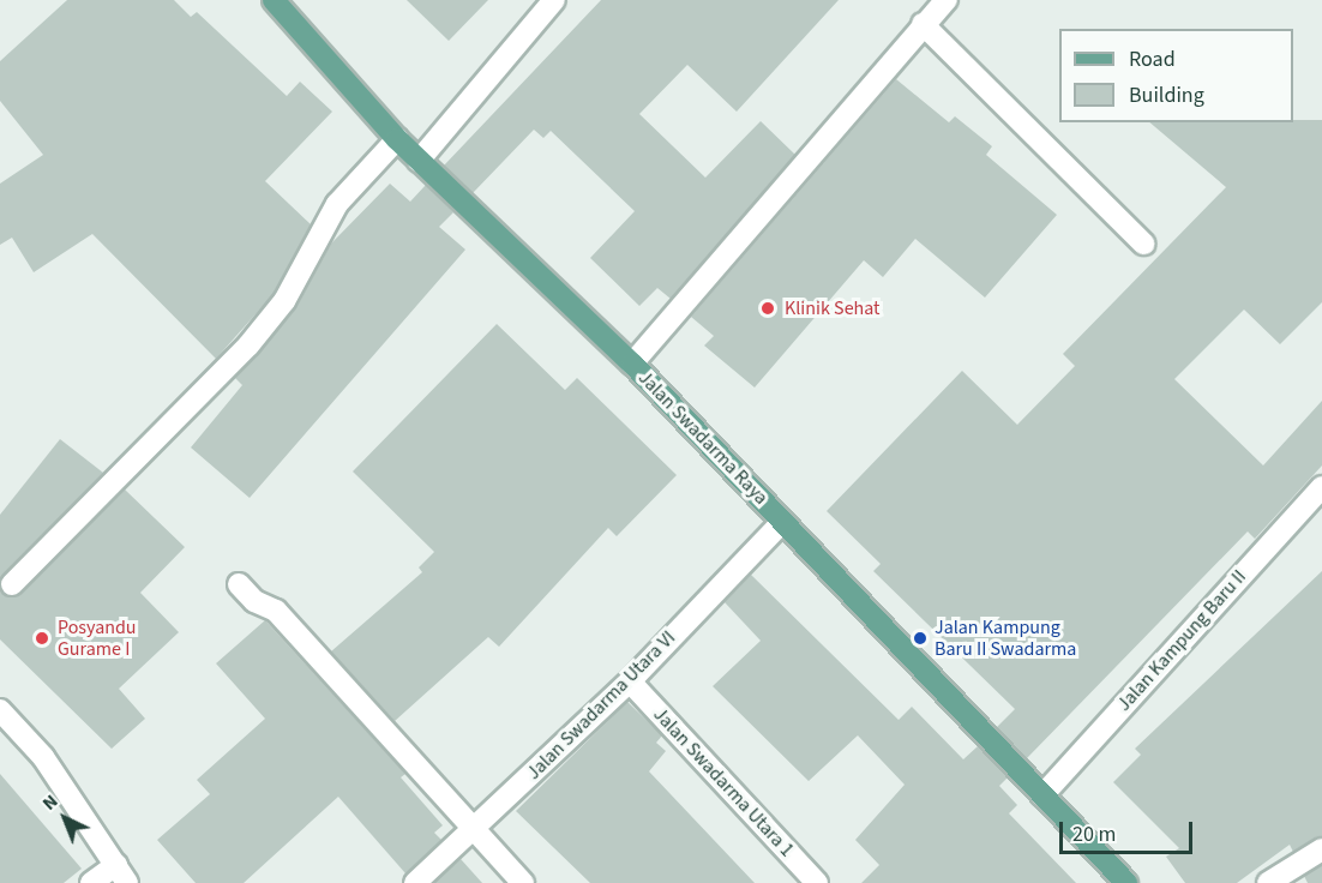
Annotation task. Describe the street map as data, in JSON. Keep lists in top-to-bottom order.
{
  "streets": {
    "main road": ["Jalan Swadarma Raya"],
    "street": ["Jalan Kampung Baru II", "Jalan Swadarma Utara VI", "Jalan Swadarma Utara 1"]
  },
  "crossings": [
    ["Jalan Swadarma Raya", "Jalan Kampung Baru II"],
    ["Jalan Swadarma Raya", "Jalan Swadarma Utara VI"],
    ["Jalan Swadarma Utara VI", "Jalan Swadarma Utara 1"]
  ],
  "places": ["Klinik Sehat", "Posyandu Gurame I", "Jalan Kampung Baru II Swadarma"],
  "legend": ["Road", "Building"],
  "scale_bar": "20 m",
  "north": "top left"
}
